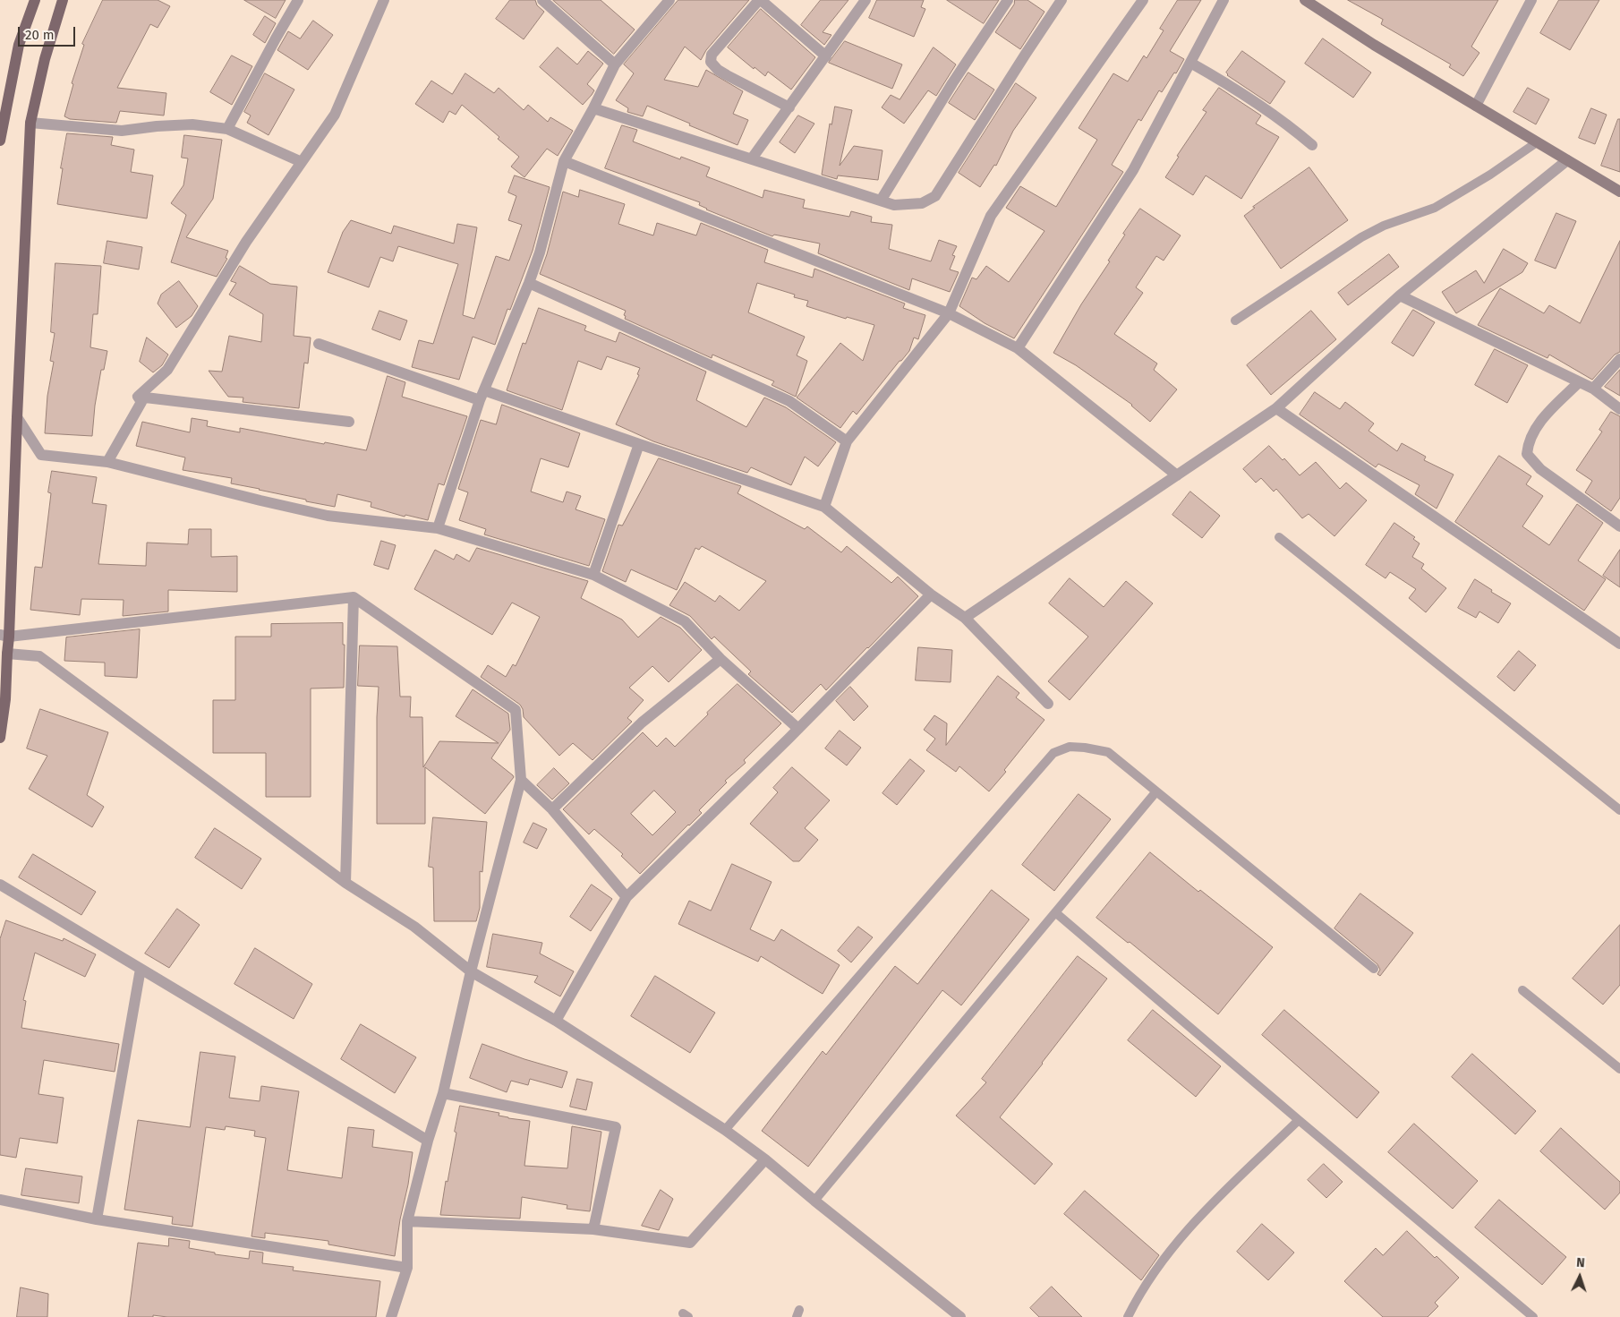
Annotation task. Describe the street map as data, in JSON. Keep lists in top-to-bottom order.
{
  "scale_bar": "20 m",
  "north": "top"
}
